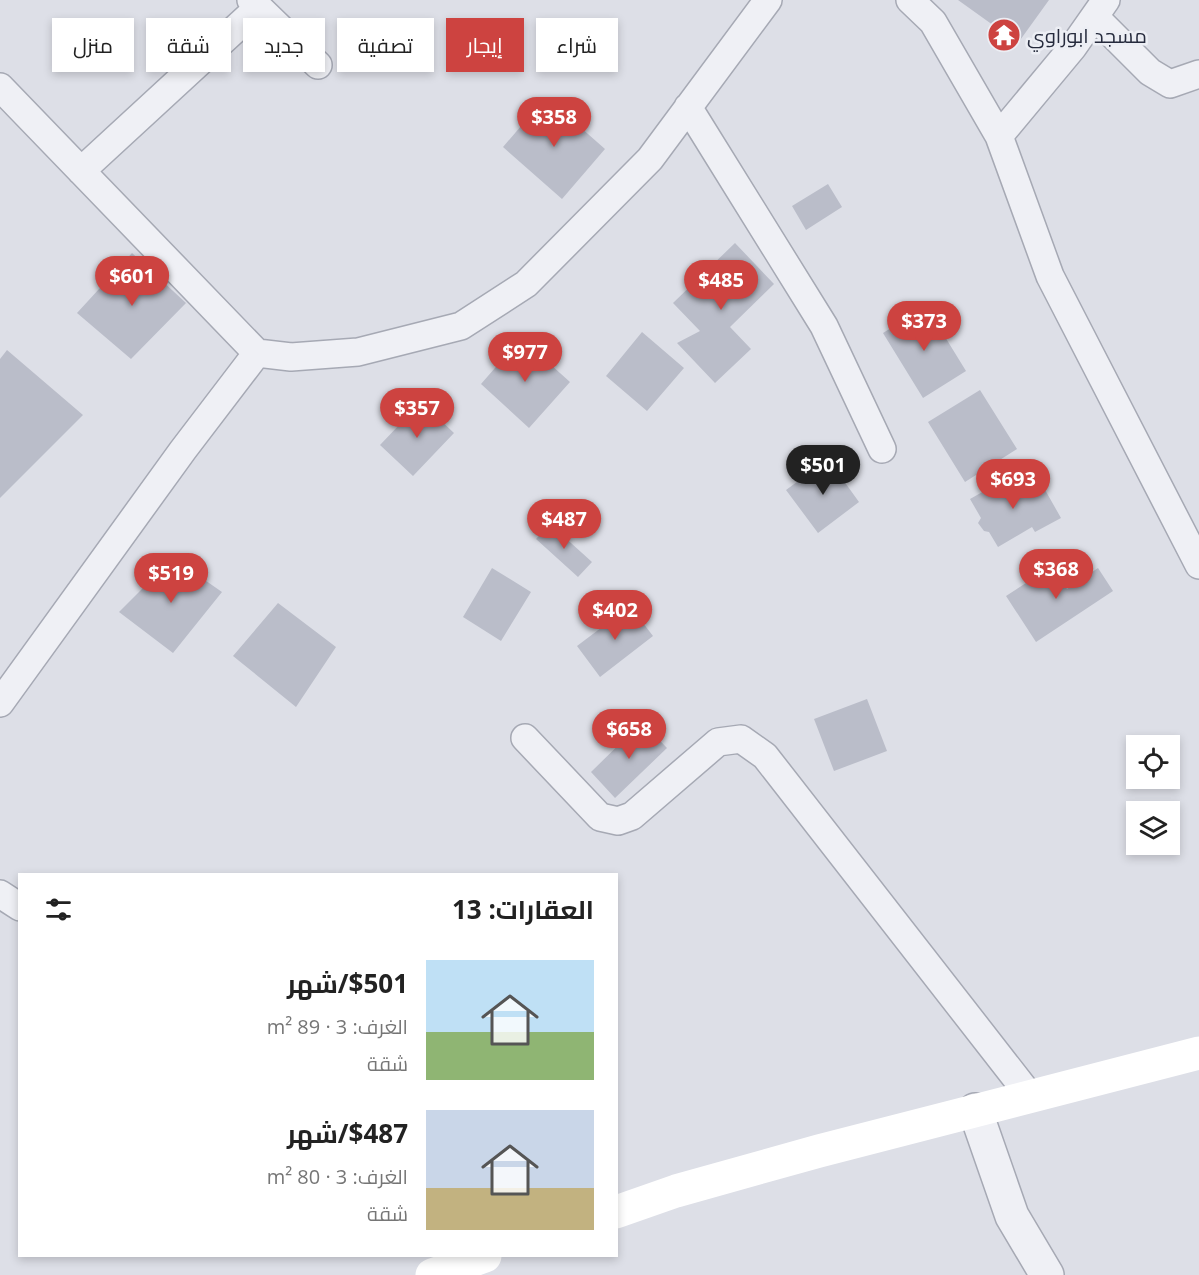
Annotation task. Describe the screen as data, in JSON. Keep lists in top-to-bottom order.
{
  "places": {
    "temple": ["مسجد ابوراوي"]
  },
  "page": {
    "chip": [
      "شراء",
      "إيجار",
      "تصفية",
      "جديد",
      "شقة",
      "منزل"
    ],
    "price": [
      "$358",
      "$601",
      "$485",
      "$373",
      "$977",
      "$357",
      "$501",
      "$693",
      "$487",
      "$368",
      "$519",
      "$402",
      "$658"
    ],
    "heading": "العقارات: 13",
    "list": [
      {
        "name": "$501/شهر",
        "note": "الغرف: 3 · 89 m² · شقة"
      },
      {
        "name": "$487/شهر",
        "note": "الغرف: 3 · 80 m² · شقة"
      }
    ]
  }
}
